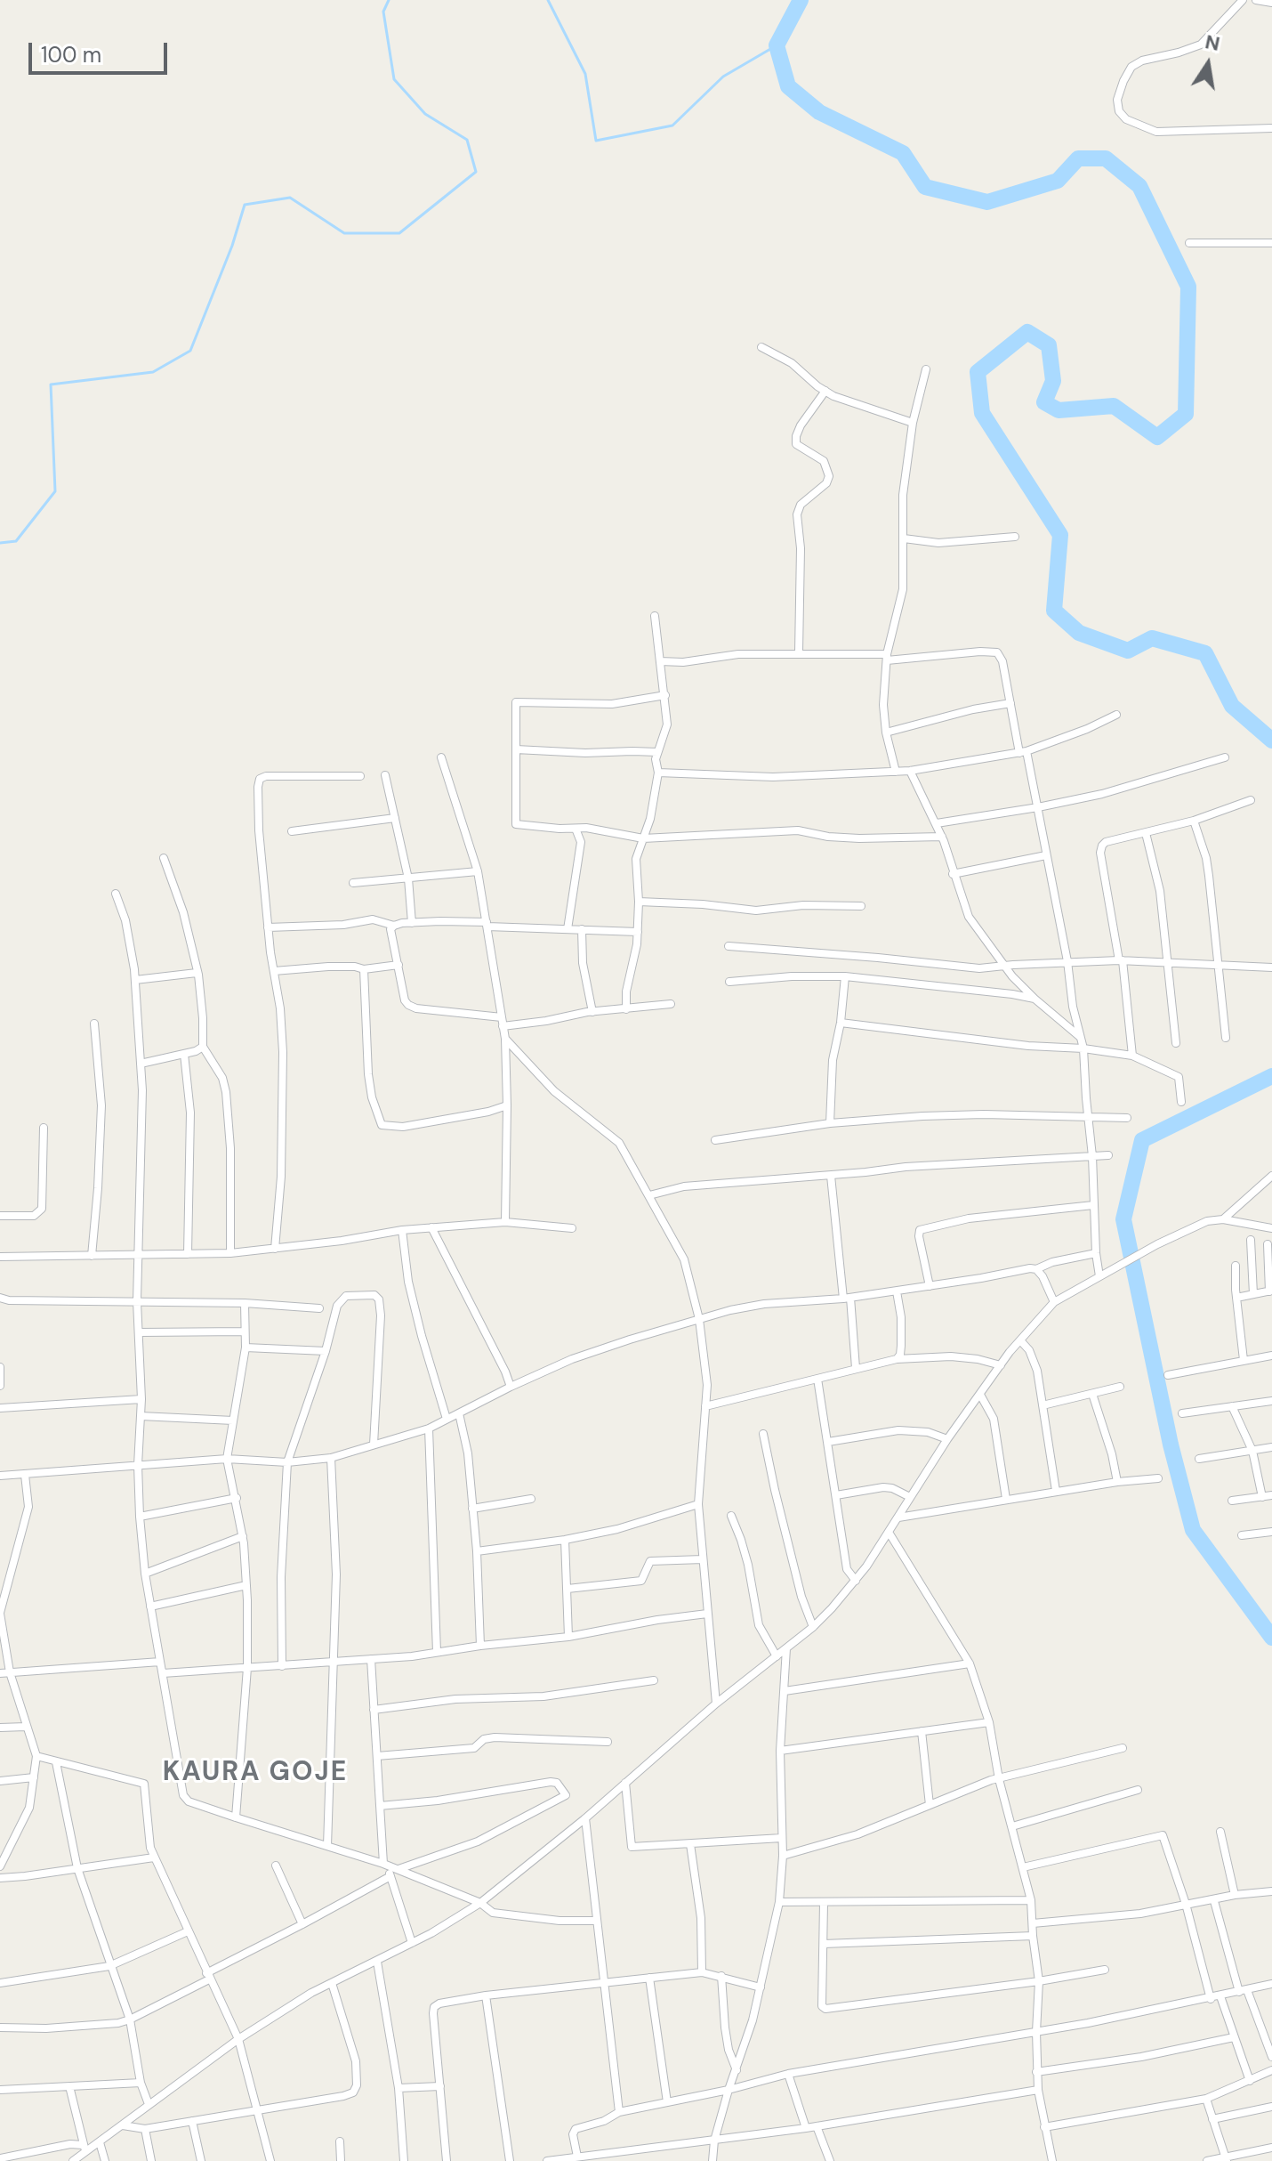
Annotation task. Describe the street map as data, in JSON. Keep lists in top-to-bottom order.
{
  "districts": ["KAURA GOJE"],
  "scale_bar": "100 m",
  "north": "top"
}
